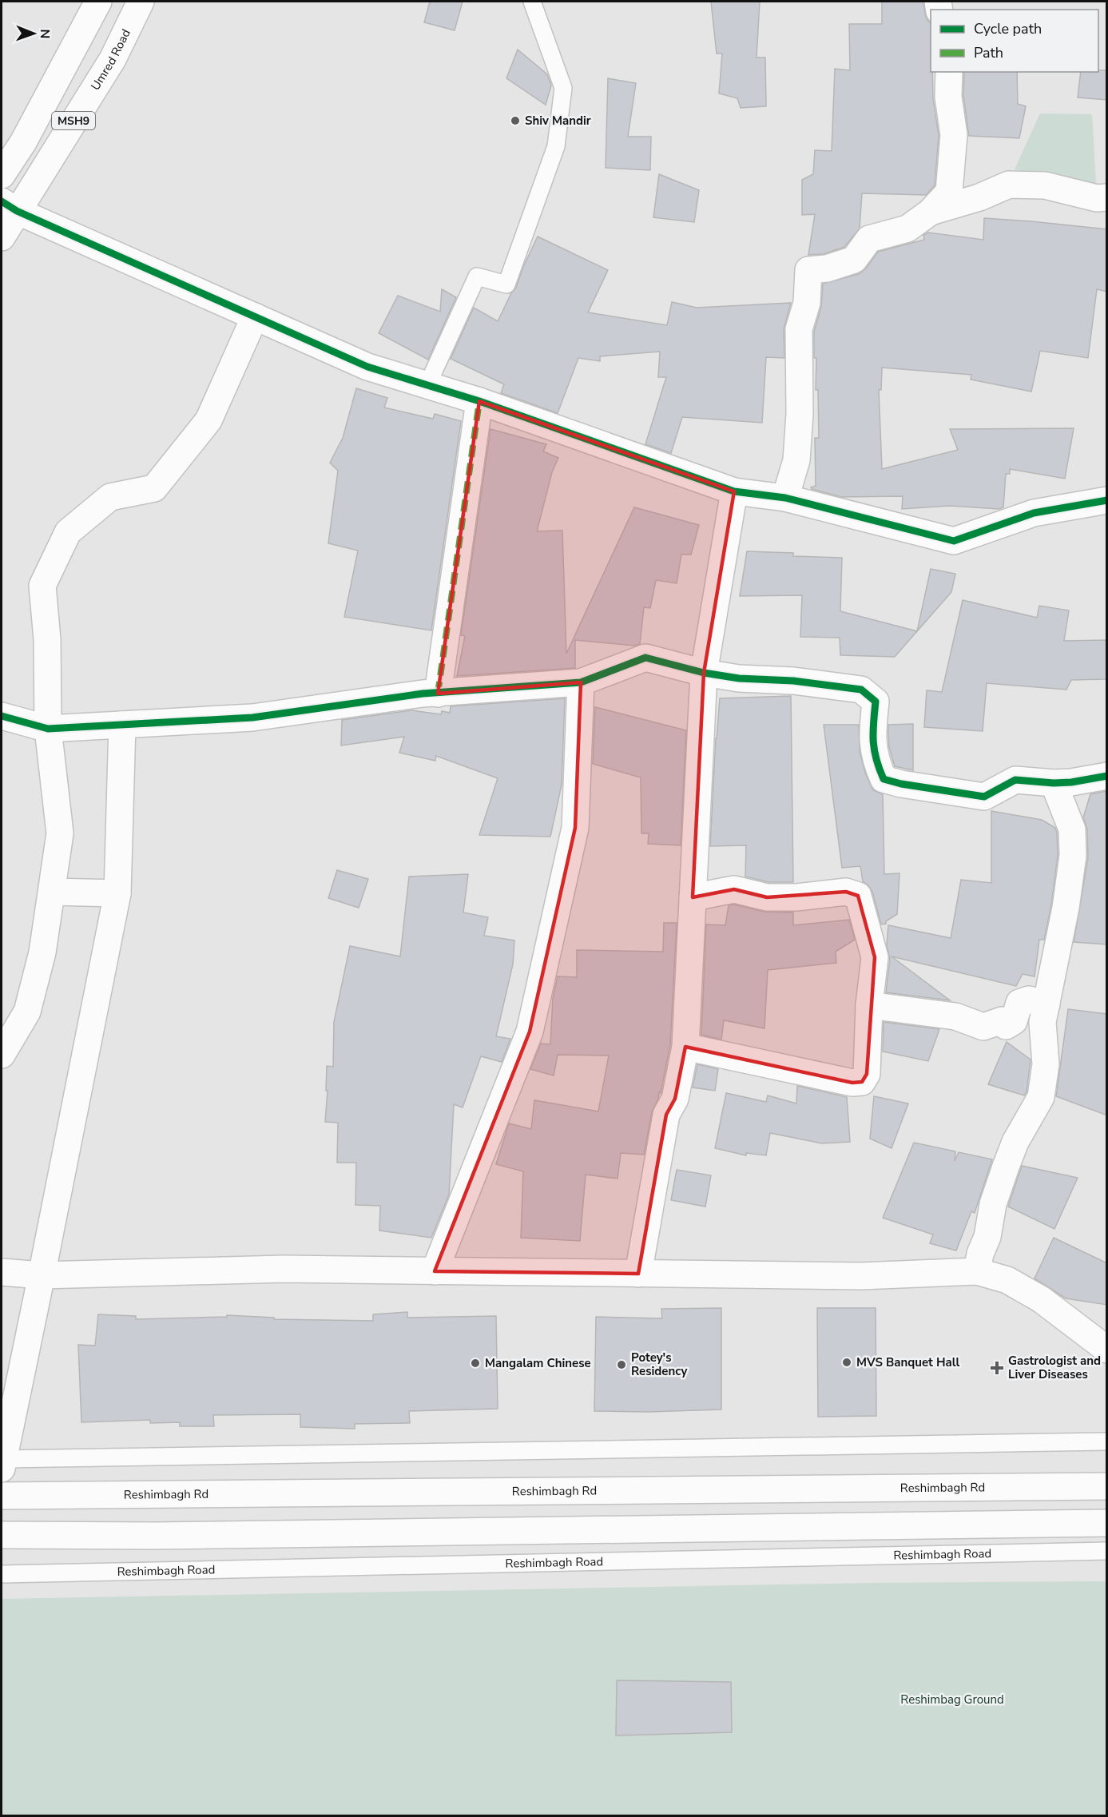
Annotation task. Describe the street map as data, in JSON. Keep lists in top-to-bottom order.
{
  "streets": {
    "street": ["Umred Road", "MSH9", "Reshimbagh Rd"],
    "lane": ["Reshimbagh Road"]
  },
  "parks": ["Reshimbag Ground"],
  "places": {
    "other": [
      "Shiv Mandir",
      "MVS Banquet Hall",
      "Mangalam Chinese",
      "Potey's Residency"
    ],
    "health": ["Gastrologist and Liver Diseases"]
  },
  "legend": ["Cycle path", "Path"],
  "north": "right"
}
